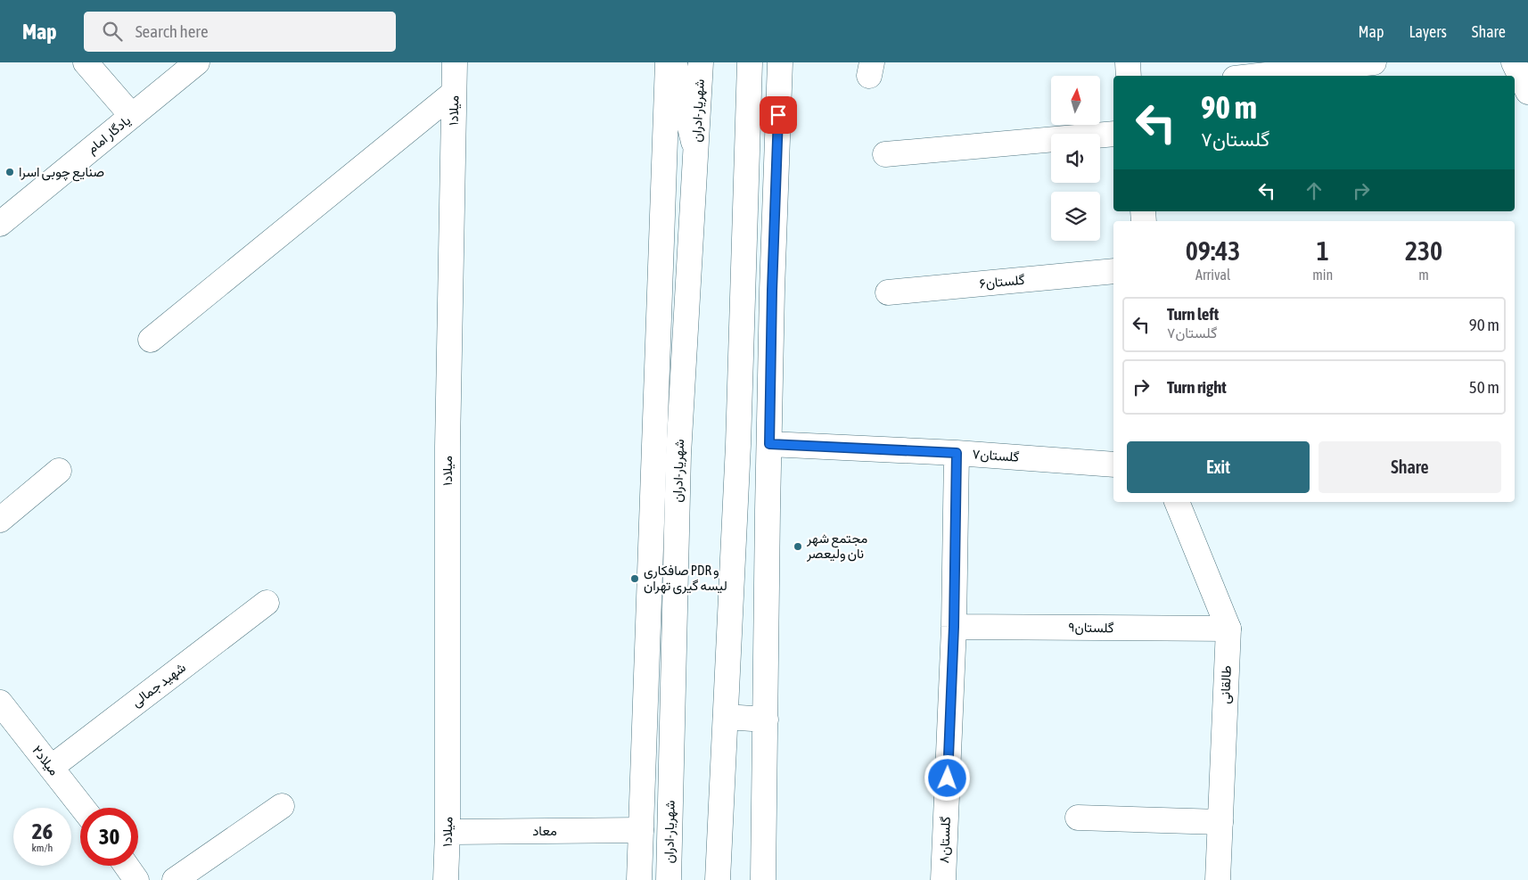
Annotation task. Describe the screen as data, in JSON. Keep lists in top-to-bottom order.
{
  "streets": {
    "street": [
      "میلاد۱",
      "شهریار-ادران",
      "یادگار امام",
      "گلستان۶",
      "گلستان۷",
      "گلستان۹",
      "شهید جمالی",
      "طالقانی",
      "میلاد۲",
      "معاد",
      "گلستان۸"
    ]
  },
  "crossings": [
    ["میلاد۱", "معاد"],
    ["گلستان۷", "گلستان۸"],
    ["گلستان۹", "طالقانی"],
    ["گلستان۹", "گلستان۸"],
    ["شهید جمالی", "میلاد۲"]
  ],
  "places": ["صنایع چوبی اسرا", "مجتمع شهر نان ولیعصر", "صافکاری PDR و لیسه گیری تهران"],
  "north": "top",
  "page": {
    "header": "Map",
    "search": "Search here",
    "nav": ["Map", "Layers", "Share"],
    "turn": ["90 m", "گلستان۷"],
    "eta": [
      "09:43",
      "Arrival",
      "1",
      "min",
      "230",
      "m"
    ],
    "list": [
      {
        "name": "Turn left",
        "note": "گلستان۷",
        "value": "90 m"
      },
      {
        "name": "Turn right",
        "value": "50 m"
      }
    ],
    "buttons": ["Exit", "Share"],
    "speed": "26 km/h",
    "limit": "30"
  }
}
